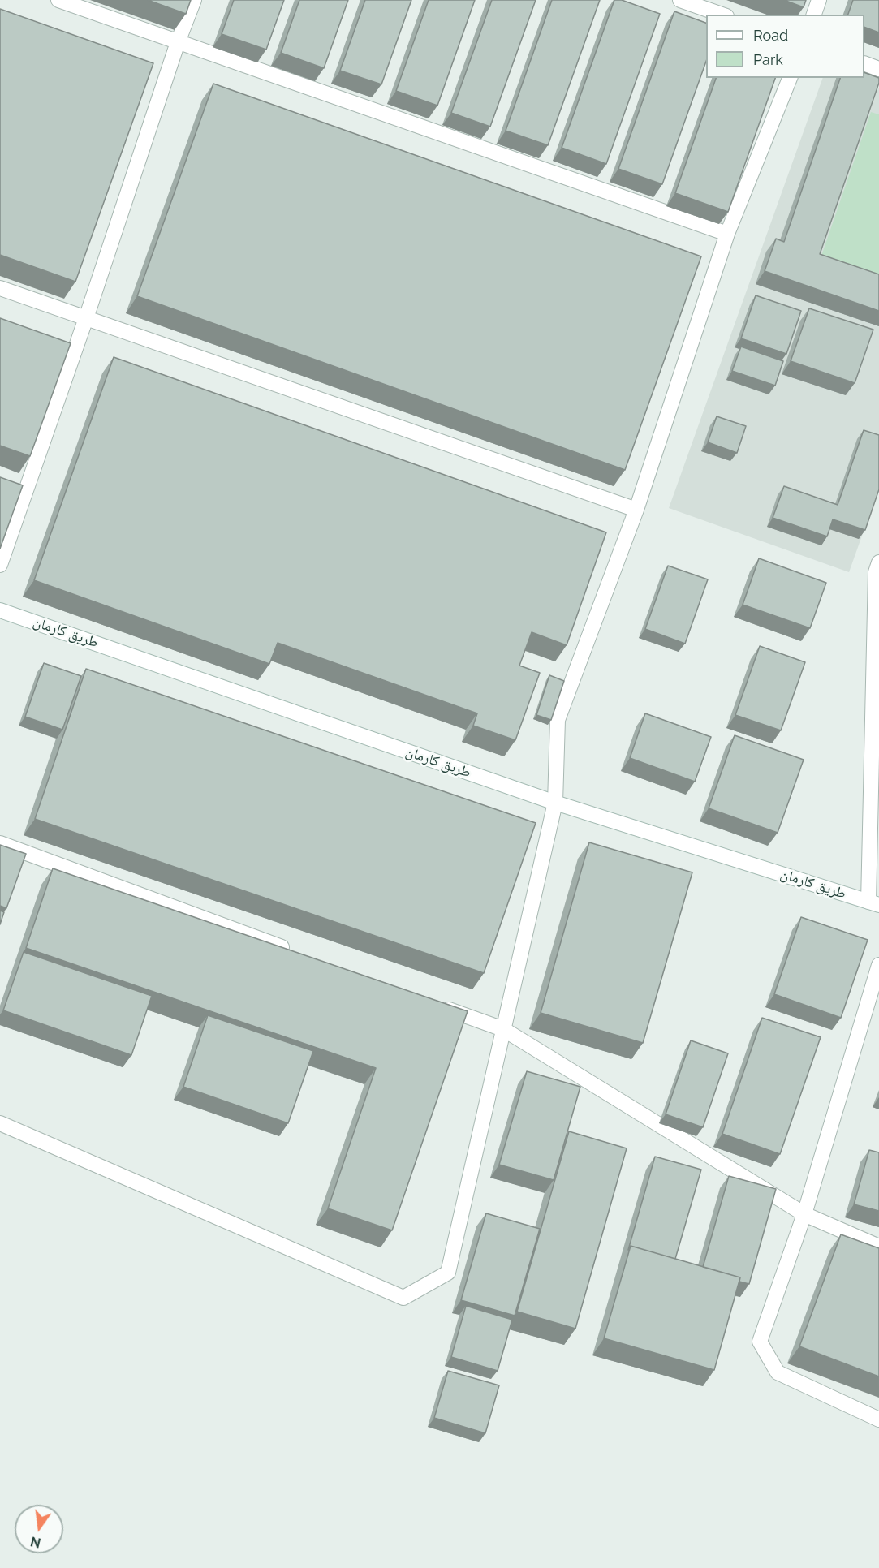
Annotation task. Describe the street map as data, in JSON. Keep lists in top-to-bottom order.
{
  "streets": {
    "street": ["طريق كارمان"]
  },
  "legend": ["Road", "Park"],
  "north": "bottom"
}
